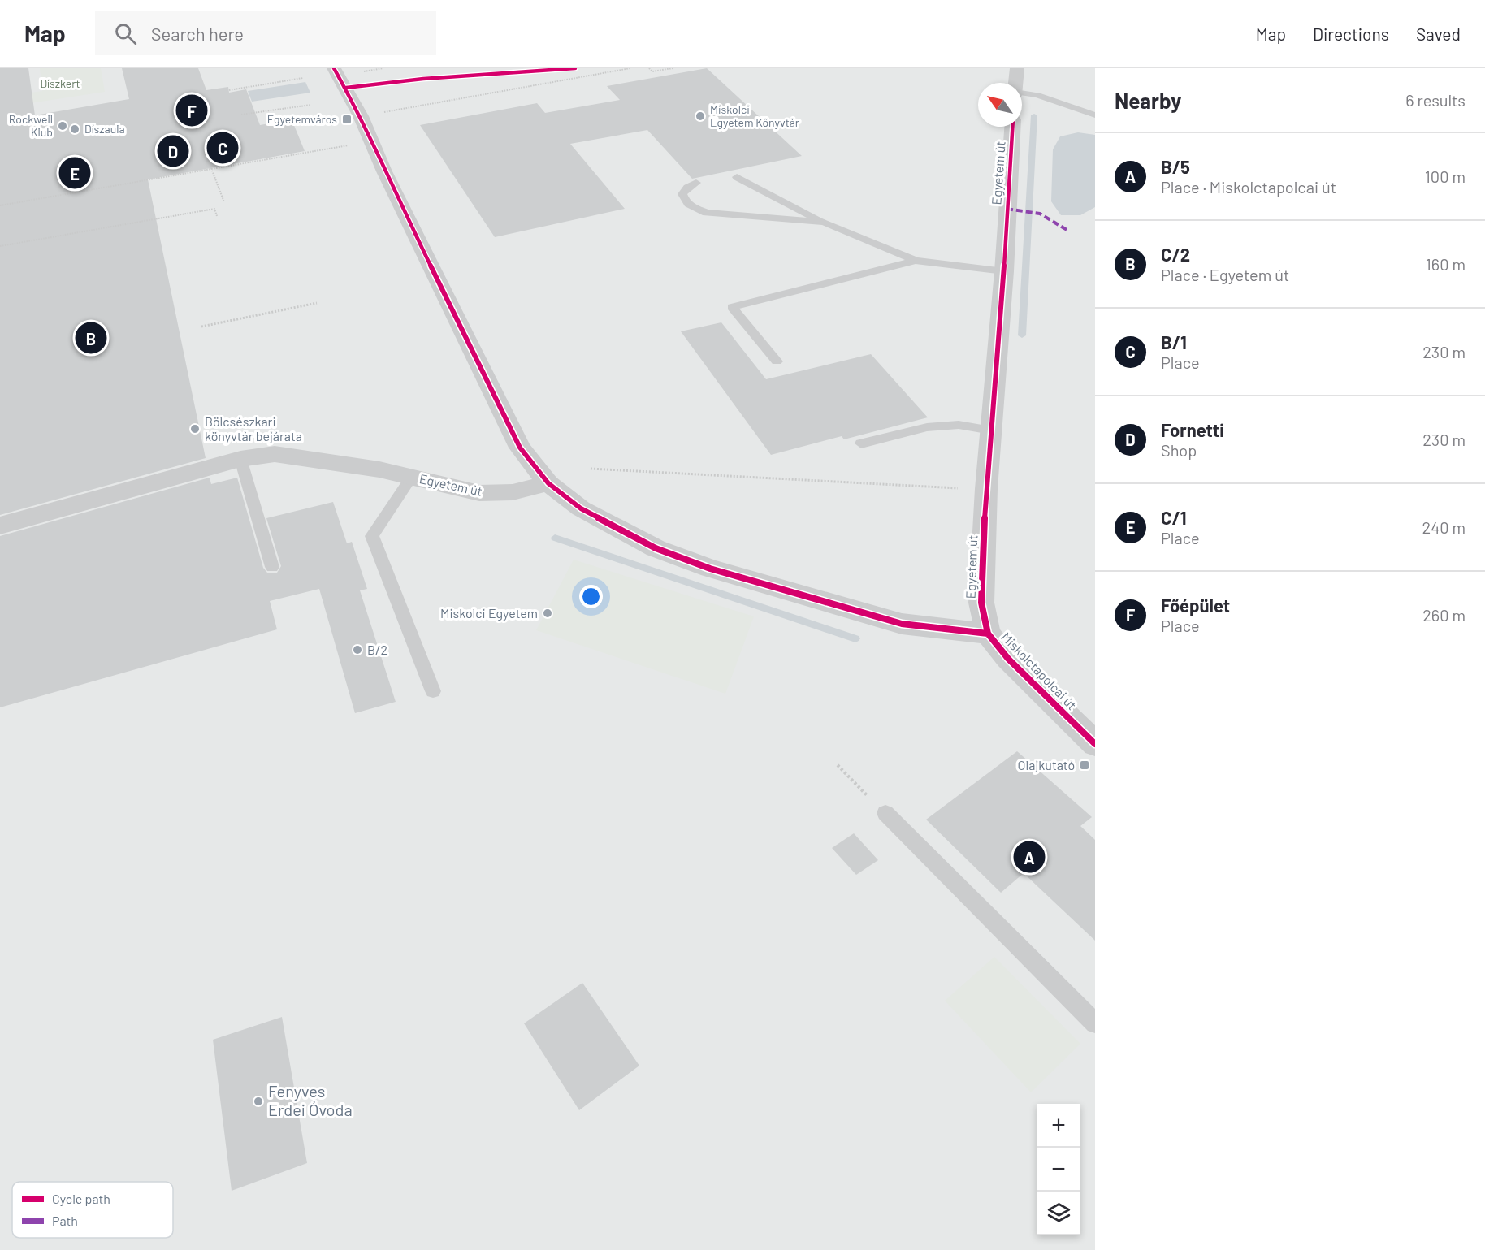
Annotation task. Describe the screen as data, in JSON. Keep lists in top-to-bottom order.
{
  "streets": {
    "street": ["Egyetem út", "Miskolctapolcai út"]
  },
  "crossings": [
    ["Egyetem út", "Miskolctapolcai út"]
  ],
  "parks": ["Díszkert"],
  "places": {
    "other": [
      "Miskolci Egyetem Könyvtár",
      "Rockwell Klub",
      "Díszaula",
      "Bölcsészkari könyvtár bejárata",
      "Miskolci Egyetem",
      "B/2",
      "Fenyves Erdei Óvoda"
    ],
    "transit": ["Egyetemváros", "Olajkutató"]
  },
  "legend": ["Cycle path", "Path"],
  "north": "top left",
  "page": {
    "header": "Map",
    "search": "Search here",
    "nav": ["Map", "Directions", "Saved"],
    "heading": ["Nearby", "6 results"],
    "pins": [
      "F",
      "C",
      "D",
      "E",
      "B",
      "A"
    ],
    "list": [
      {
        "mark": "A",
        "name": "B/5",
        "note": "Place · Miskolctapolcai út",
        "value": "100 m"
      },
      {
        "mark": "B",
        "name": "C/2",
        "note": "Place · Egyetem út",
        "value": "160 m"
      },
      {
        "mark": "C",
        "name": "B/1",
        "note": "Place",
        "value": "230 m"
      },
      {
        "mark": "D",
        "name": "Fornetti",
        "note": "Shop",
        "value": "230 m"
      },
      {
        "mark": "E",
        "name": "C/1",
        "note": "Place",
        "value": "240 m"
      },
      {
        "mark": "F",
        "name": "Főépület",
        "note": "Place",
        "value": "260 m"
      }
    ],
    "map_buttons": ["+", "−"]
  }
}
